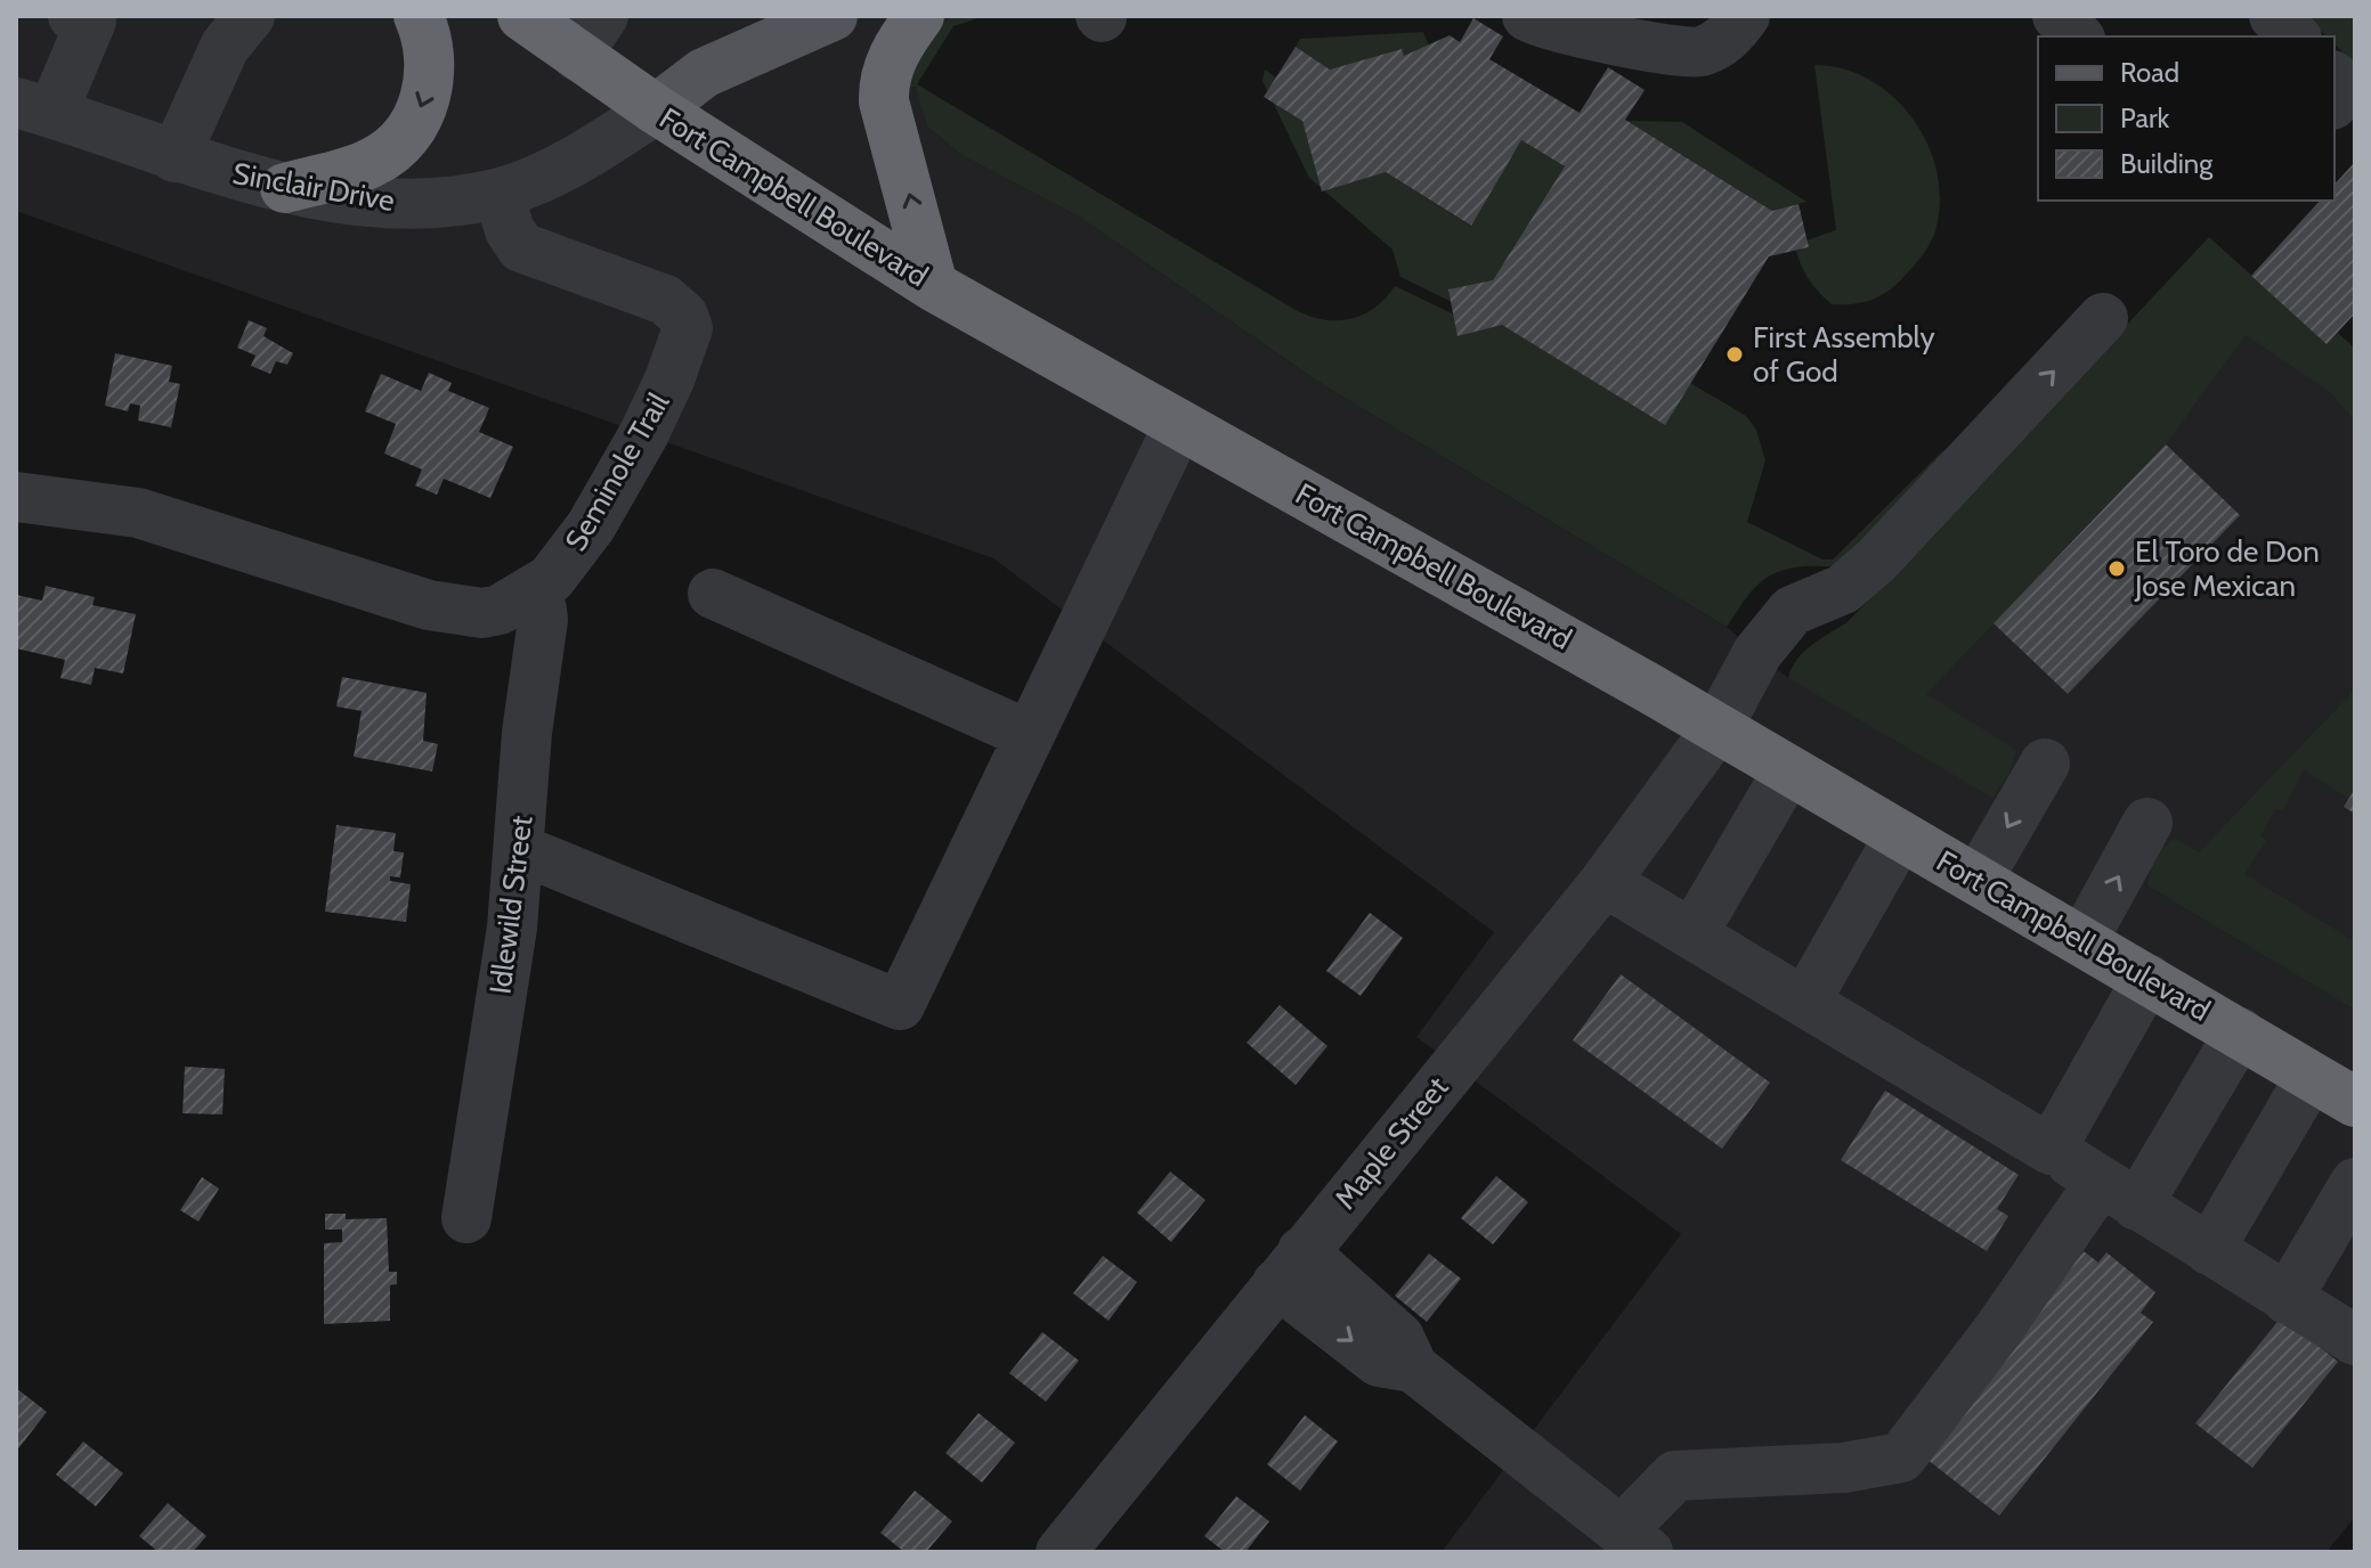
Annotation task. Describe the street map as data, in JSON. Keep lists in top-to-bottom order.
{
  "streets": {
    "highway": ["Fort Campbell Boulevard"],
    "street": [
      "Sinclair Drive",
      "Seminole Trail",
      "Idlewild Street",
      "Maple Street"
    ]
  },
  "crossings": [
    ["Sinclair Drive", "Fort Campbell Boulevard"],
    ["Sinclair Drive", "Seminole Trail"],
    ["Fort Campbell Boulevard", "Maple Street"],
    ["Seminole Trail", "Idlewild Street"]
  ],
  "places": ["First Assembly of God", "El Toro de Don Jose Mexican"],
  "legend": ["Road", "Park", "Building"]
}
